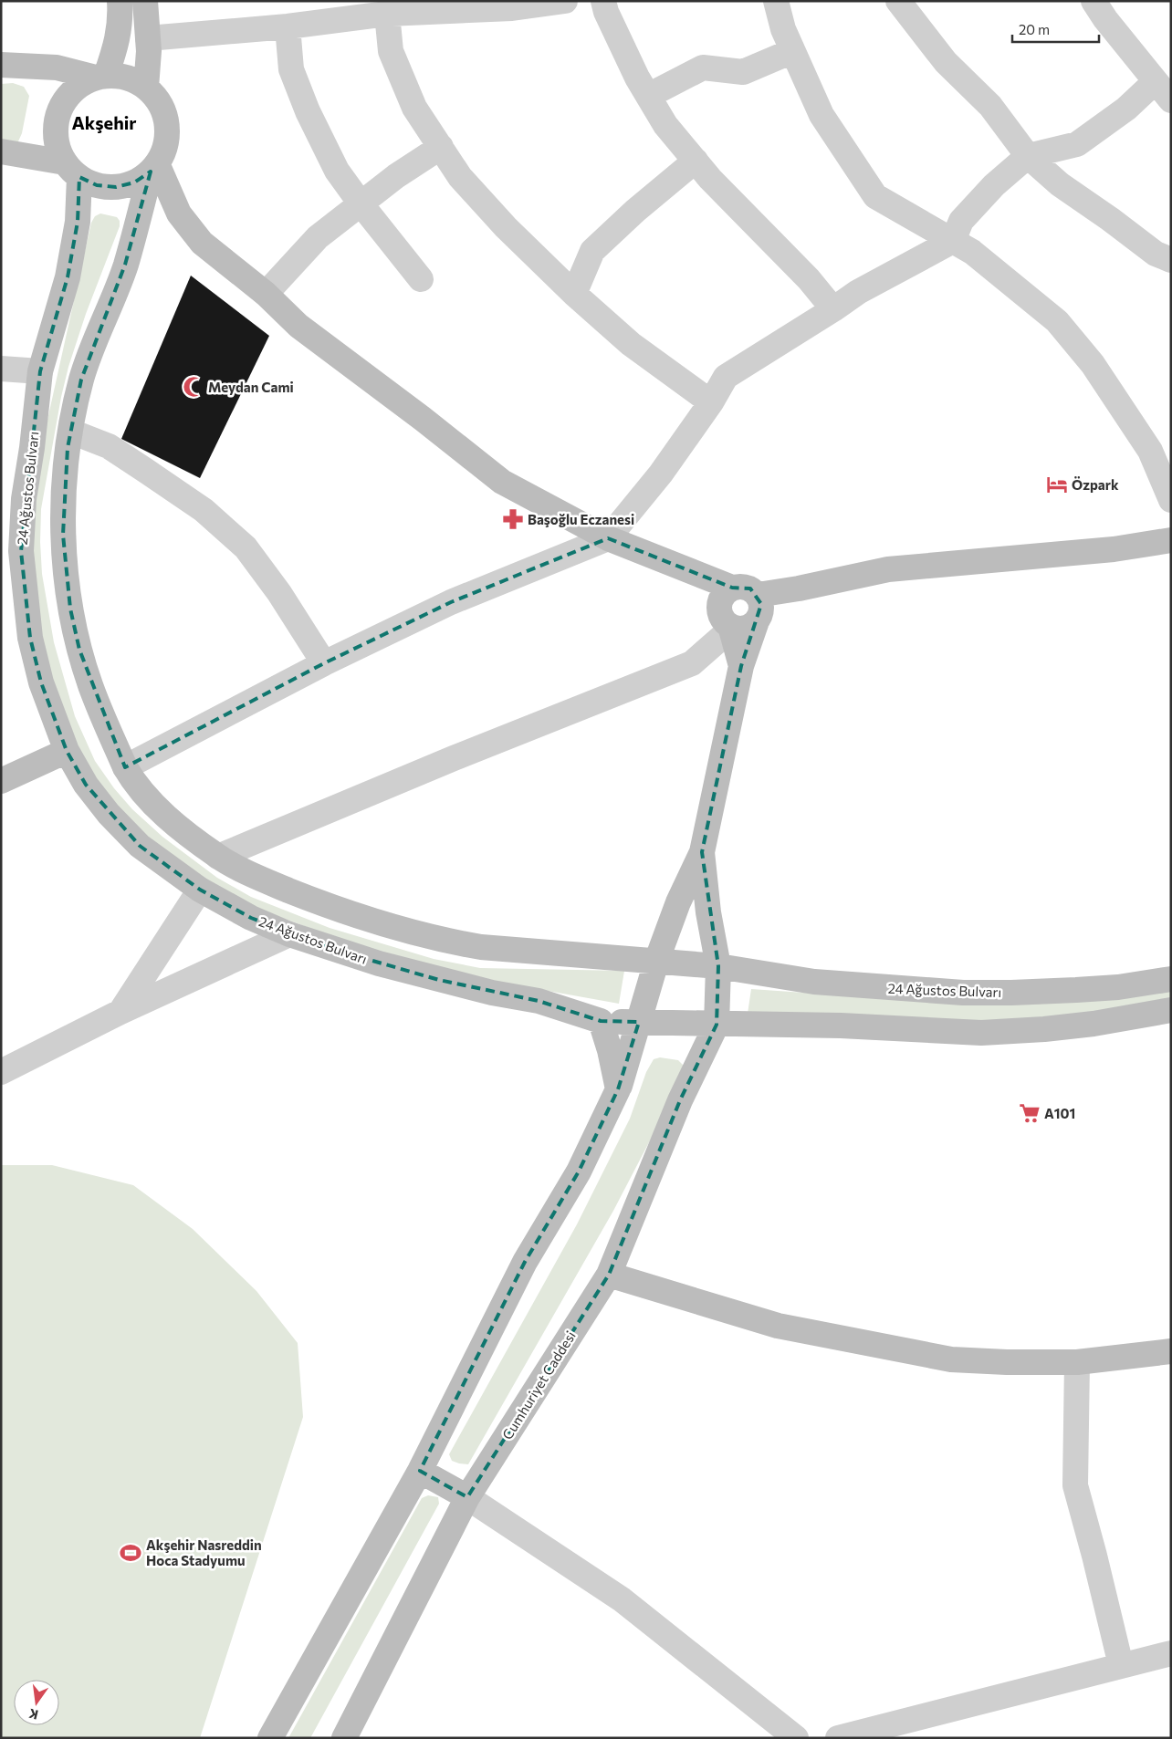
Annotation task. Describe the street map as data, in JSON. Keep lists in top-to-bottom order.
{
  "streets": {
    "main road": ["24 Ağustos Bulvarı", "Cumhuriyet Caddesi"]
  },
  "crossings": [
    ["24 Ağustos Bulvarı", "Cumhuriyet Caddesi"]
  ],
  "districts": ["Akşehir"],
  "places": {
    "mosque": ["Meydan Cami"],
    "hotel": ["Özpark"],
    "pharmacy": ["Başoğlu Eczanesi"],
    "supermarket": ["A101"],
    "sports": ["Akşehir Nasreddin Hoca Stadyumu"]
  },
  "scale_bar": "20 m",
  "north": "bottom"
}
